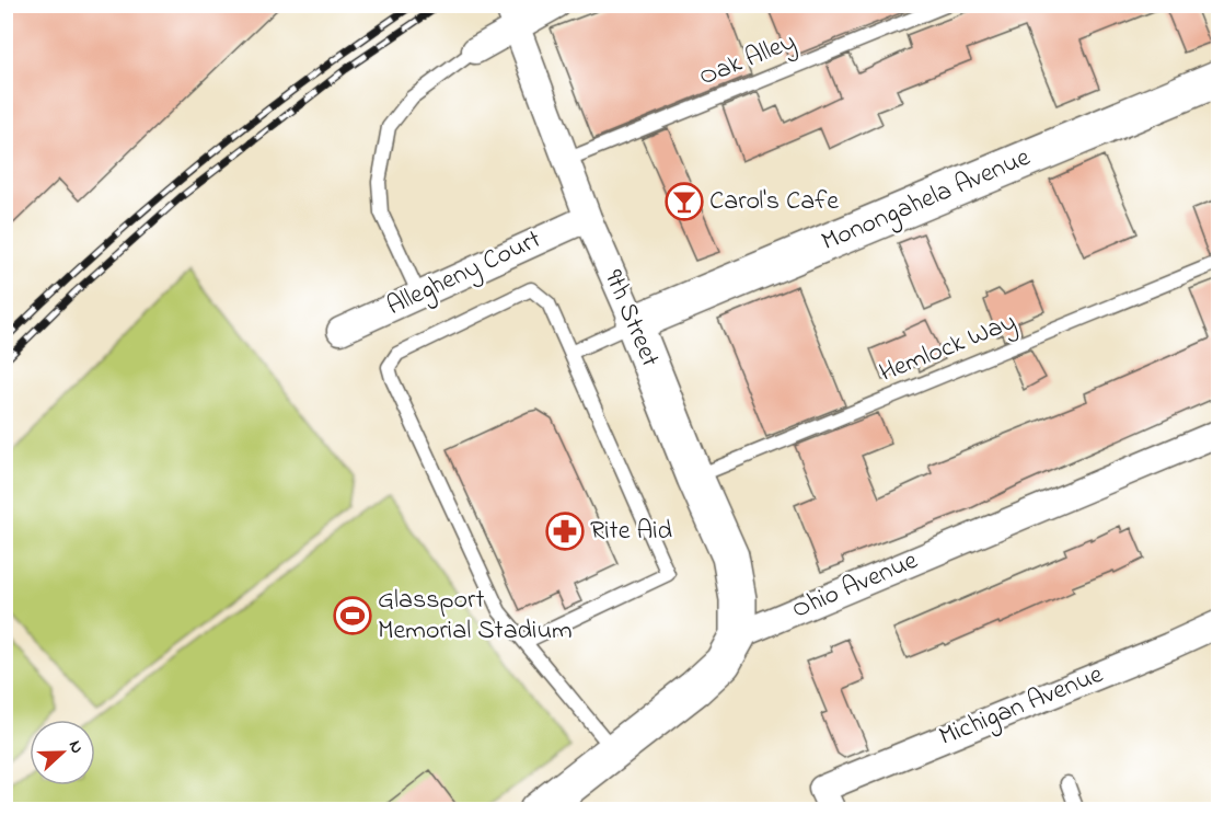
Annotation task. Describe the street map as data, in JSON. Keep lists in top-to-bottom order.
{
  "streets": {
    "main road": ["Monongahela Avenue", "9th Street"],
    "street": ["Allegheny Court", "Ohio Avenue", "Michigan Avenue"],
    "lane": ["Oak Alley", "Hemlock Way"]
  },
  "crossings": [
    ["Oak Alley", "9th Street"],
    ["Monongahela Avenue", "9th Street"],
    ["Allegheny Court", "9th Street"],
    ["9th Street", "Hemlock Way"],
    ["9th Street", "Ohio Avenue"]
  ],
  "places": {
    "bar": ["Carol's Cafe"],
    "pharmacy": ["Rite Aid"],
    "sports": ["Glassport Memorial Stadium"]
  },
  "north": "right"
}
